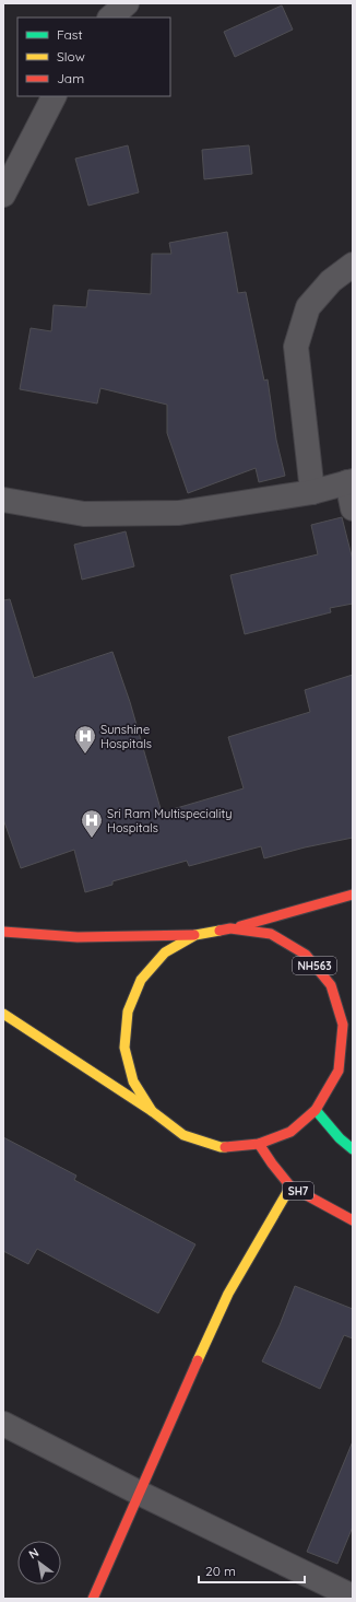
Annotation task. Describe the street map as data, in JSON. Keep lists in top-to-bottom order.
{
  "streets": {
    "main road": ["NH563", "SH7"]
  },
  "crossings": [
    ["NH563", "SH7"]
  ],
  "places": {
    "hospital": ["Sunshine Hospitals", "Sri Ram Multispeciality Hospitals"]
  },
  "legend": ["Fast", "Slow", "Jam"],
  "scale_bar": "20 m",
  "north": "top left"
}
